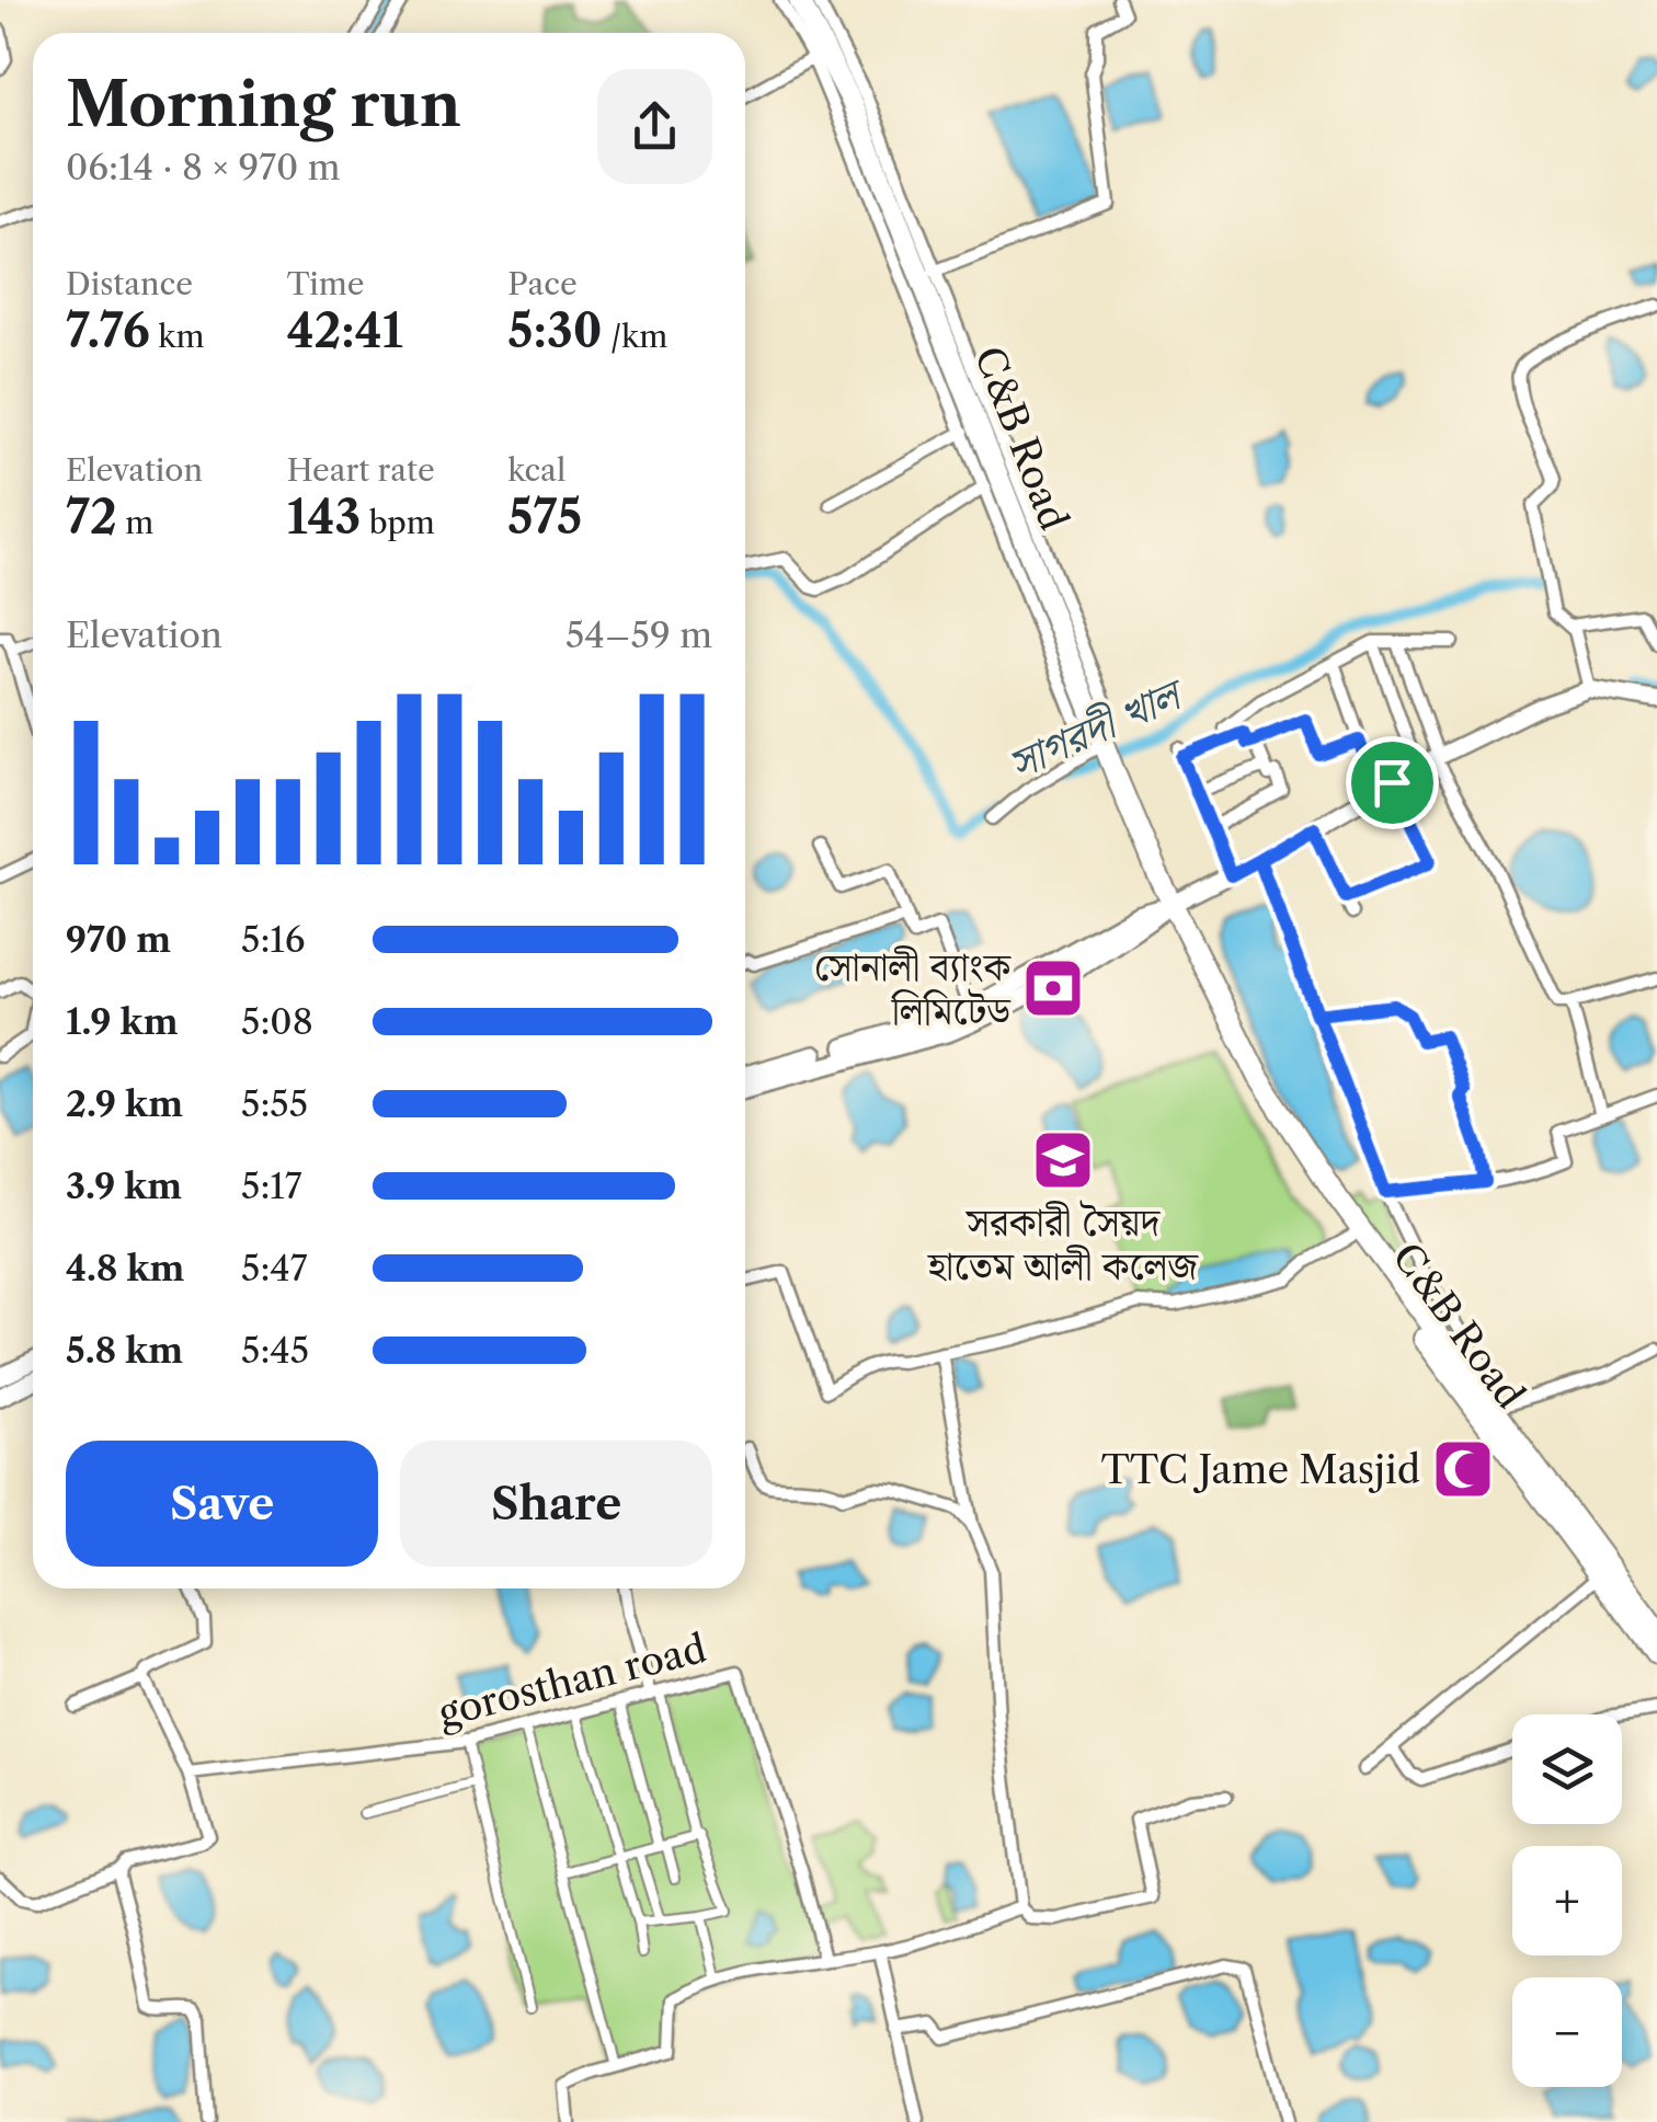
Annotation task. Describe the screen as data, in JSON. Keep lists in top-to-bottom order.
{
  "streets": {
    "highway": ["C&B Road"],
    "street": ["gorosthan road"]
  },
  "water": ["সাগরদী খাল"],
  "places": {
    "bank": ["সোনালী ব্যাংক লিমিটেড"],
    "school or university": ["সরকারী সৈয়দ হাতেম আলী কলেজ"],
    "mosque": ["TTC Jame Masjid"]
  },
  "page": {
    "heading": ["Morning run", "06:14 · 8 × 970 m"],
    "stats": [
      ["Distance", "7.76 km"],
      ["Time", "42:41"],
      ["Pace", "5:30 /km"],
      ["Elevation", "72 m"],
      ["Heart rate", "143 bpm"],
      ["kcal", "575"]
    ],
    "chart": ["Elevation", "54–59 m"],
    "list": [
      {
        "name": "970 m",
        "note": "5:16"
      },
      {
        "name": "1.9 km",
        "note": "5:08"
      },
      {
        "name": "2.9 km",
        "note": "5:55"
      },
      {
        "name": "3.9 km",
        "note": "5:17"
      },
      {
        "name": "4.8 km",
        "note": "5:47"
      },
      {
        "name": "5.8 km",
        "note": "5:45"
      }
    ],
    "buttons": ["Save", "Share"],
    "map_buttons": ["+", "−"]
  }
}
